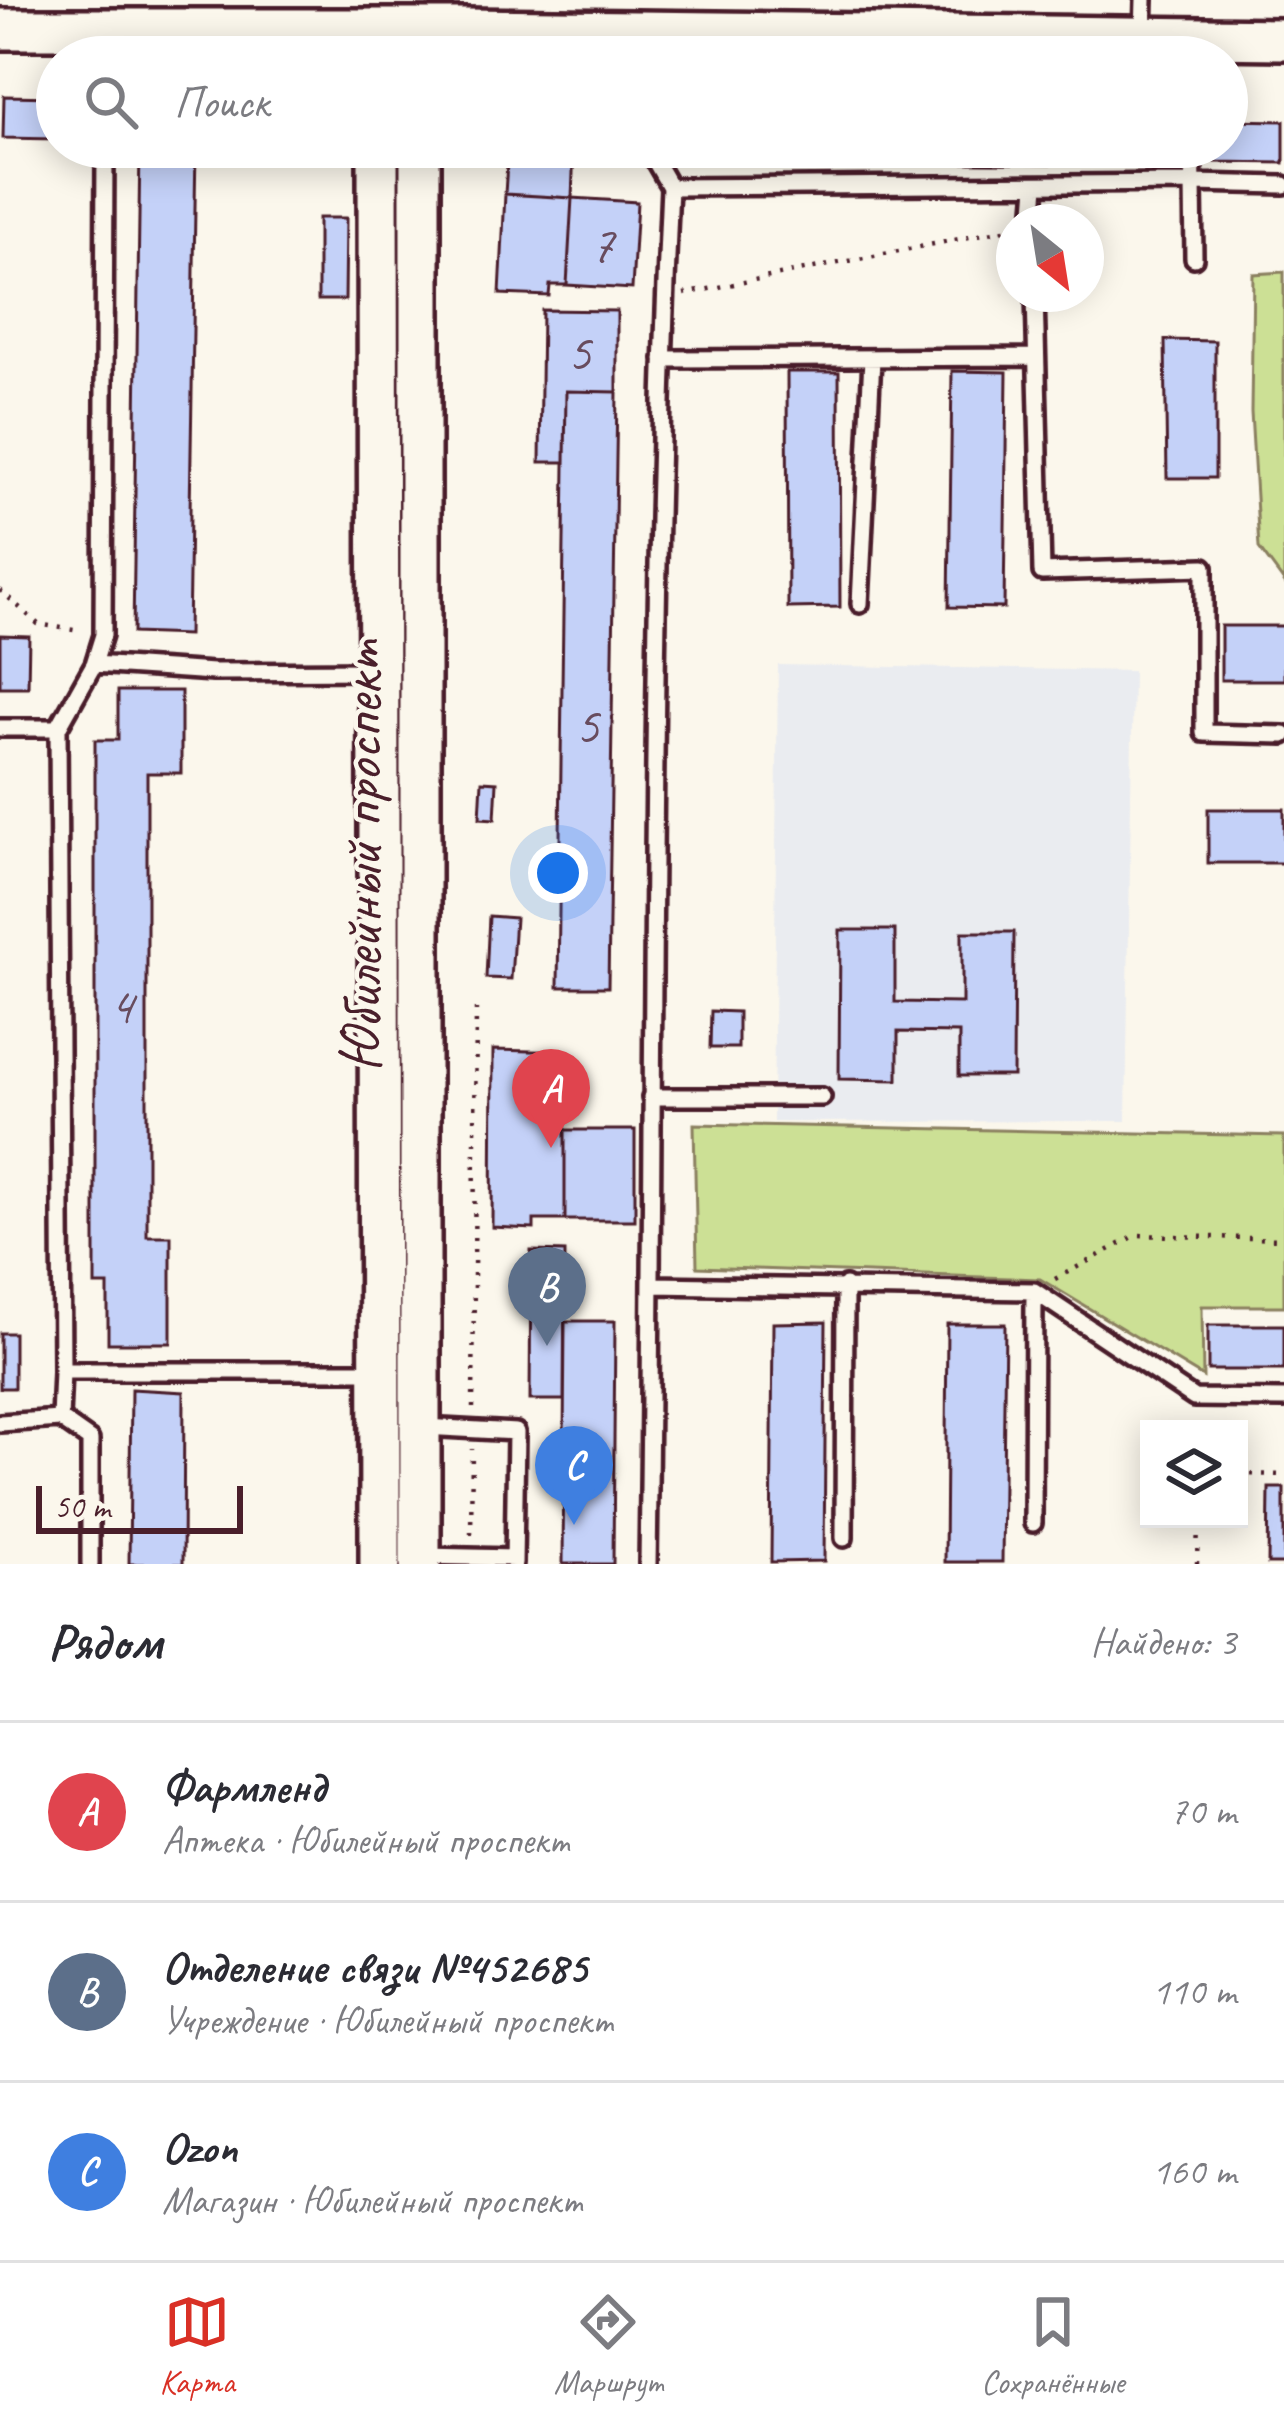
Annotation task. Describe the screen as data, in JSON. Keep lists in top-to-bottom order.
{
  "streets": {
    "main road": ["Юбилейный проспект"]
  },
  "house_numbers": [
    "7",
    "5",
    "5",
    "4"
  ],
  "scale_bar": "50 m",
  "north": "bottom right",
  "page": {
    "search": "Поиск",
    "pins": ["A", "B", "C"],
    "scale": "50 m",
    "heading": ["Рядом", "Найдено: 3"],
    "list": [
      {
        "mark": "A",
        "name": "Фармленд",
        "note": "Аптека · Юбилейный проспект",
        "value": "70 m"
      },
      {
        "mark": "B",
        "name": "Отделение связи №452685",
        "note": "Учреждение · Юбилейный проспект",
        "value": "110 m"
      },
      {
        "mark": "C",
        "name": "Ozon",
        "note": "Магазин · Юбилейный проспект",
        "value": "160 m"
      }
    ],
    "nav": ["Карта", "Маршрут", "Сохранённые"]
  }
}
